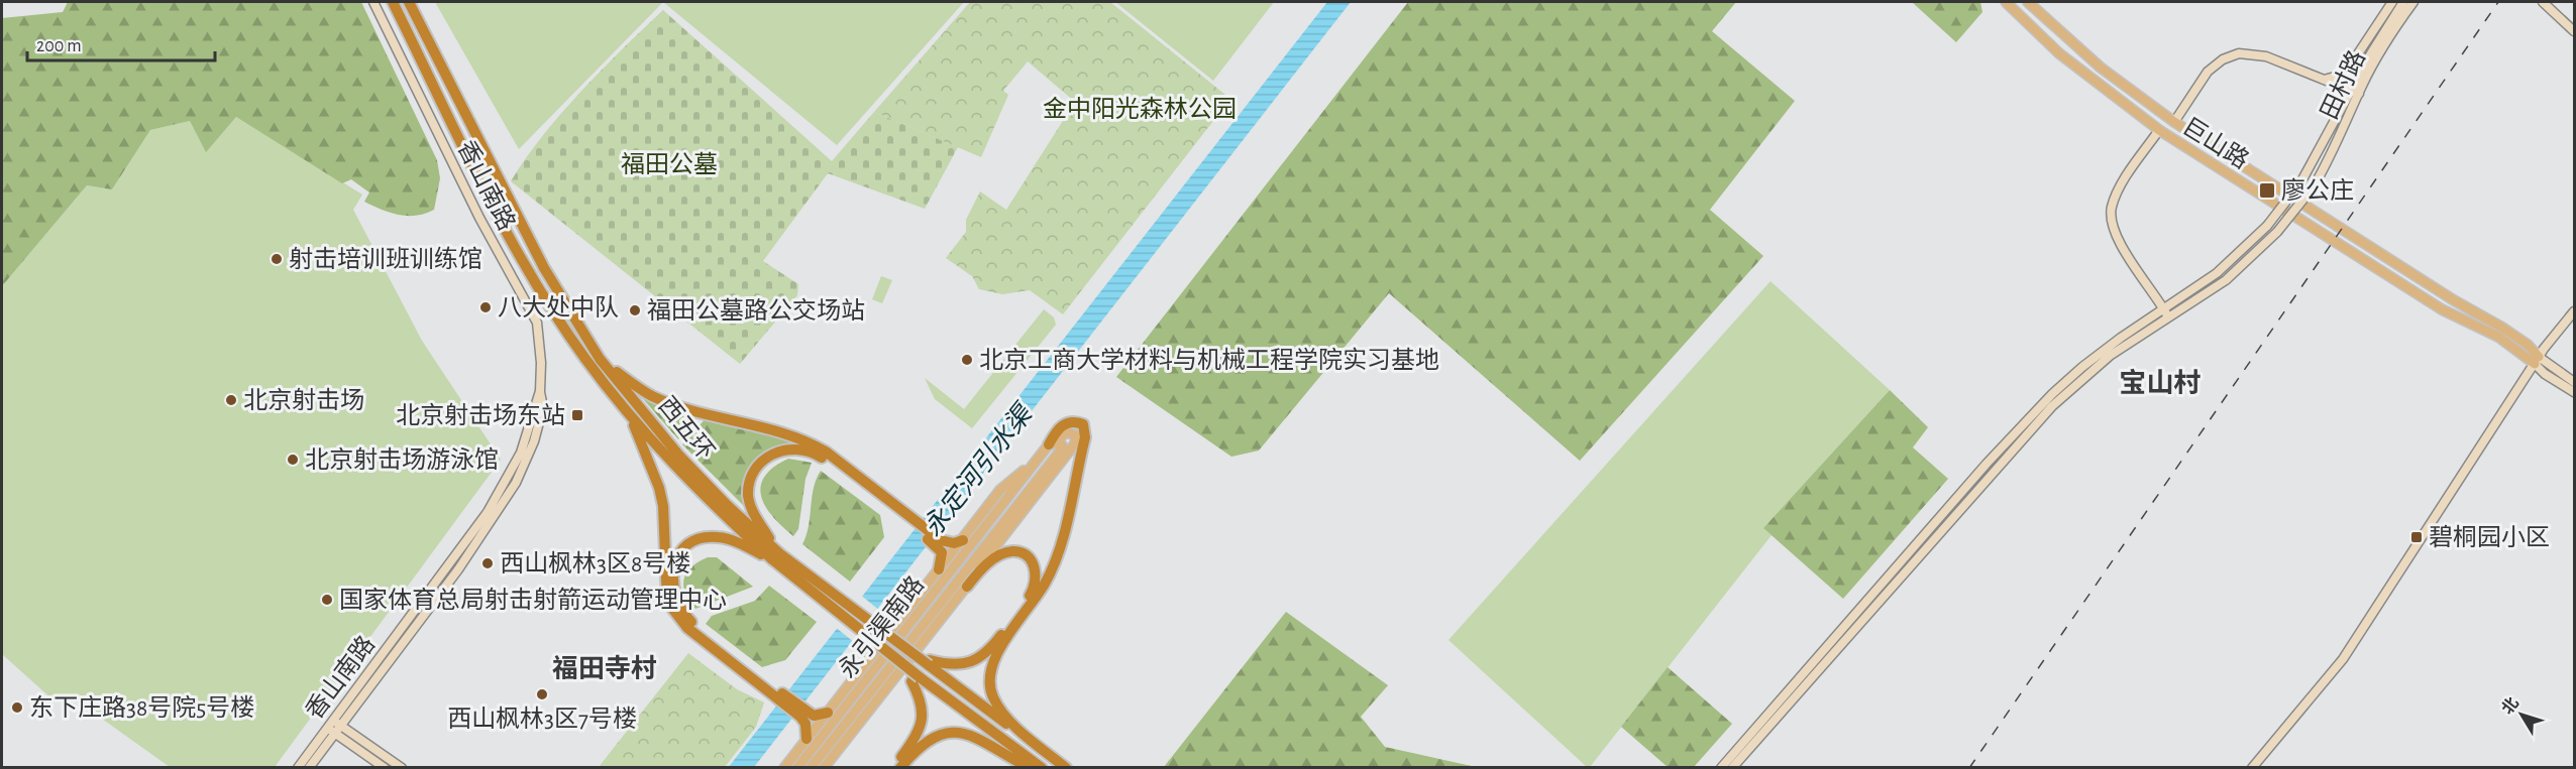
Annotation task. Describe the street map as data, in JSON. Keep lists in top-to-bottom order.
{
  "streets": {
    "highway": ["西五环"],
    "main road": [
      "田村路",
      "巨山路",
      "香山南路",
      "永引渠南路"
    ]
  },
  "districts": ["宝山村", "福田寺村"],
  "water": ["永定河引水渠"],
  "parks": ["金中阳光森林公园", "福田公墓"],
  "places": {
    "transit": ["廖公庄", "北京射击场东站", "碧桐园小区"],
    "other": [
      "射击培训班训练馆",
      "八大处中队",
      "福田公墓路公交场站",
      "北京工商大学材料与机械工程学院实习基地",
      "北京射击场",
      "北京射击场游泳馆",
      "西山枫林3区8号楼",
      "国家体育总局射击射箭运动管理中心",
      "西山枫林3区7号楼",
      "东下庄路38号院5号楼"
    ]
  },
  "scale_bar": "200 m",
  "north": "top left"
}
